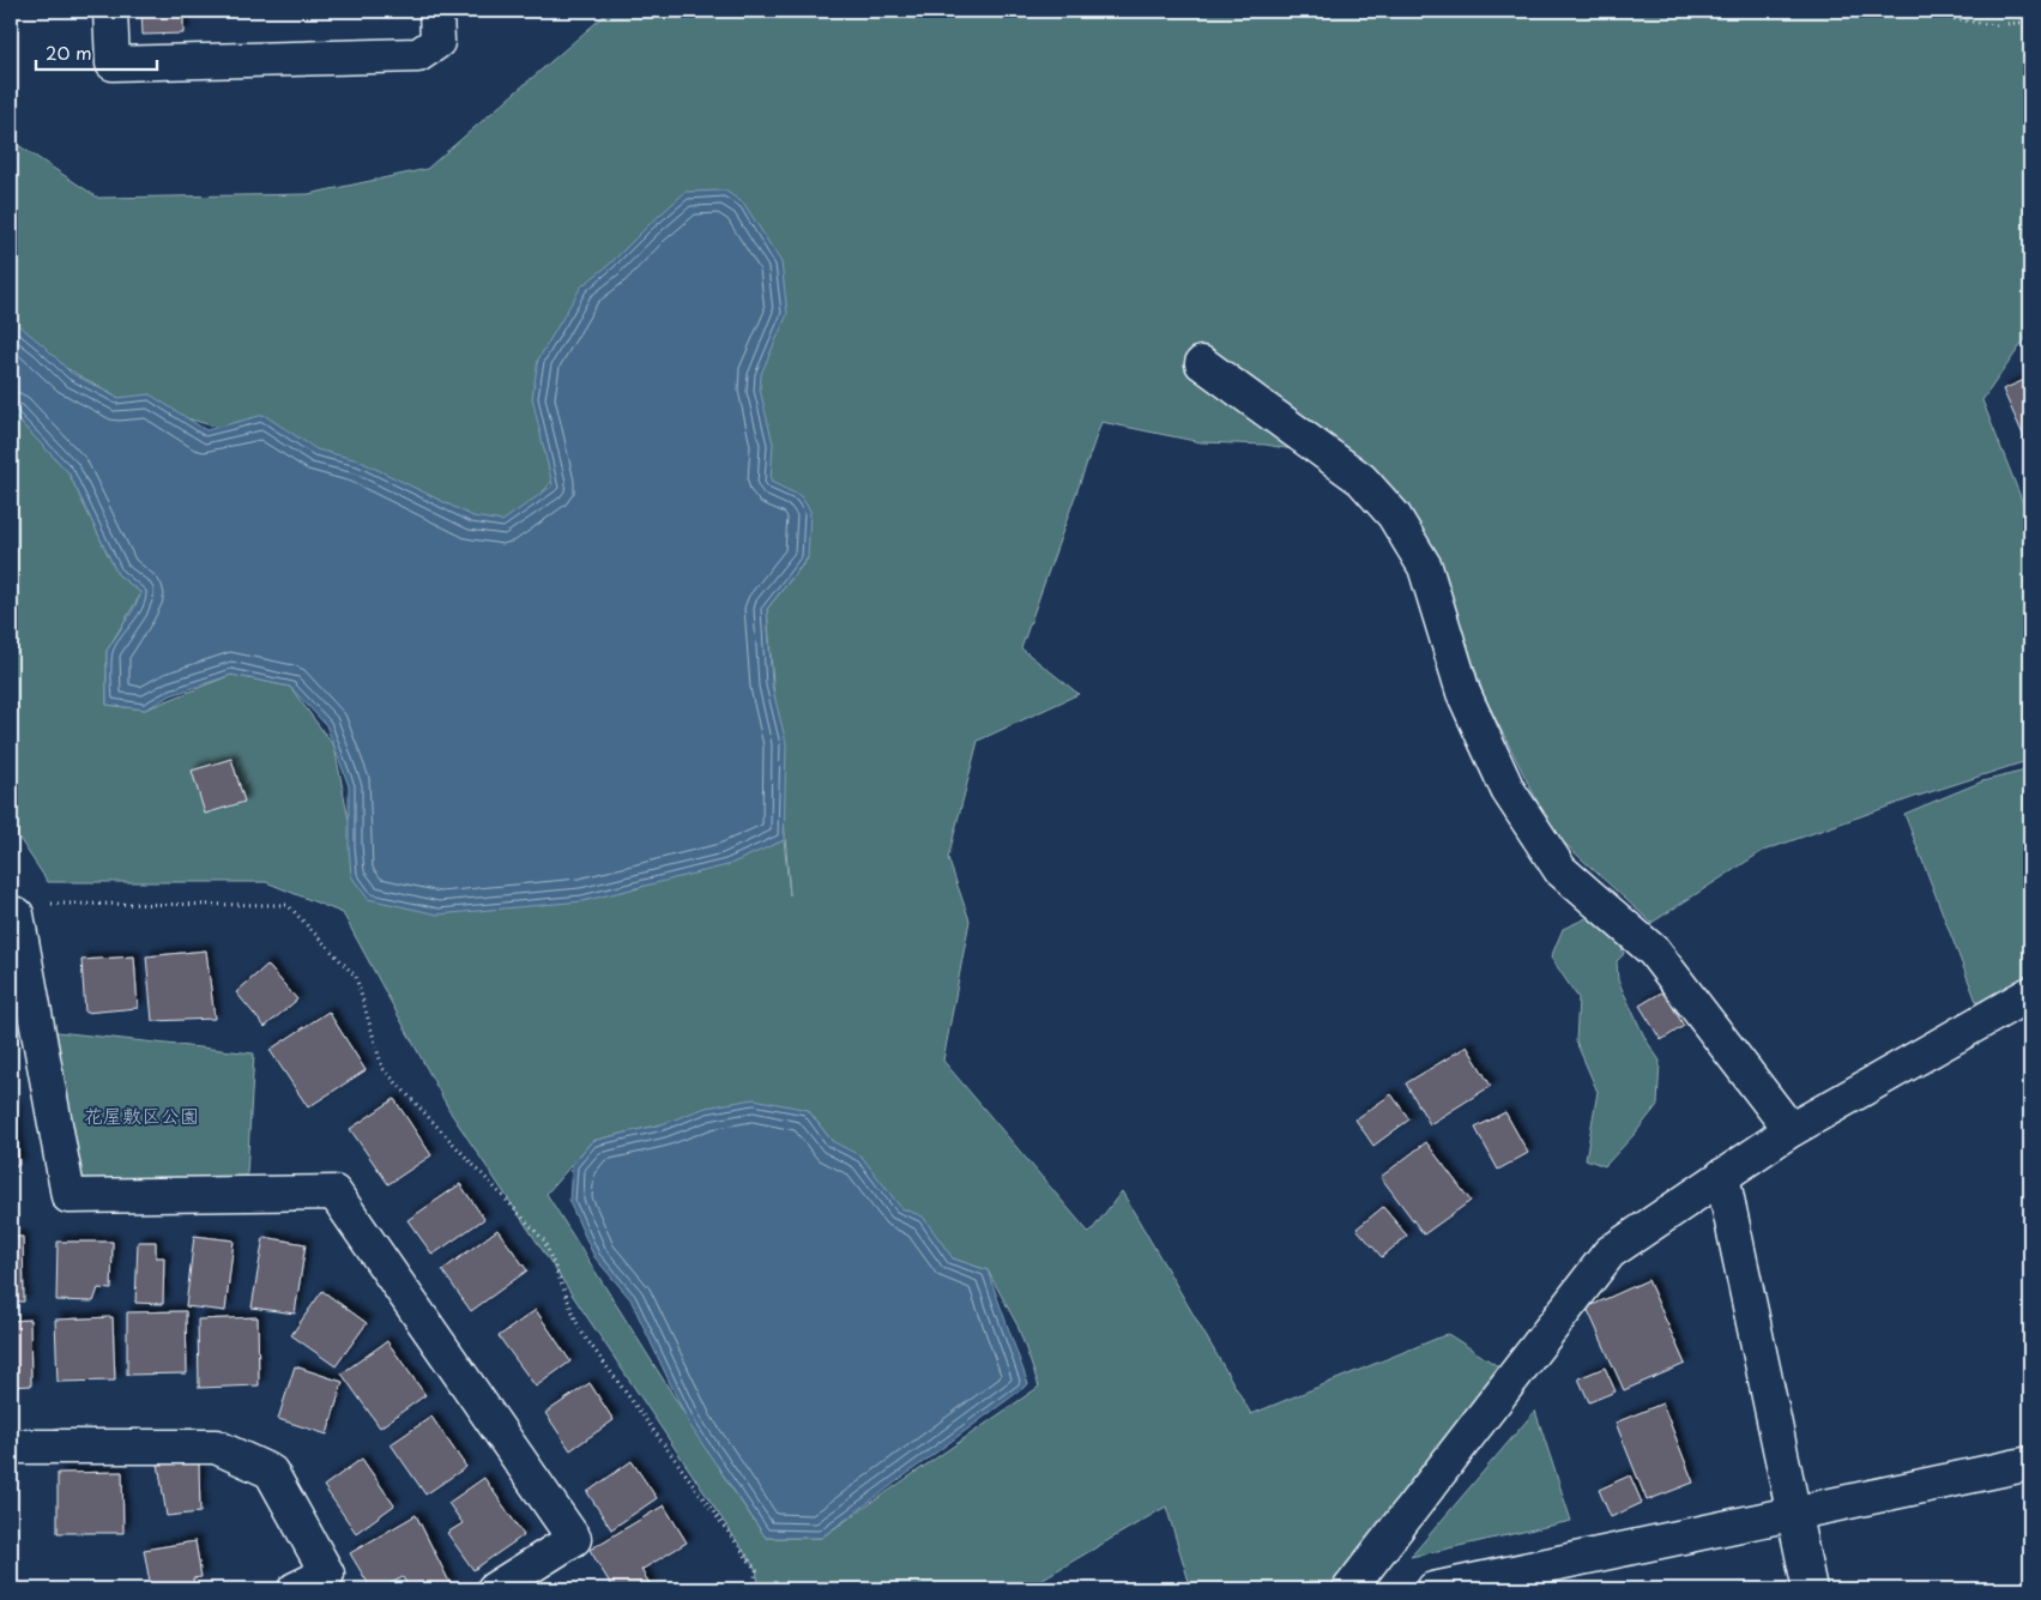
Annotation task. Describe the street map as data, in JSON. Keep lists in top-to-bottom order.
{
  "parks": ["花屋敷区公園"],
  "scale_bar": "20 m"
}
